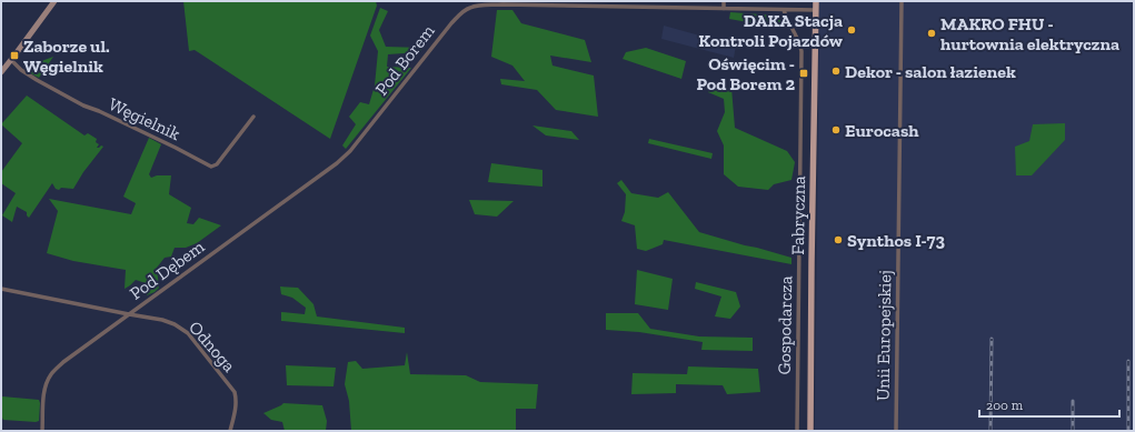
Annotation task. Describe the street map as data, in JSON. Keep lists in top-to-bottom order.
{
  "streets": {
    "main road": ["Fabryczna"],
    "street": [
      "Pod Borem",
      "Węgielnik",
      "Pod Dębem",
      "Gospodarcza",
      "Unii Europejskiej",
      "Odnoga"
    ]
  },
  "crossings": [
    ["Pod Borem", "Fabryczna"],
    ["Pod Borem", "Pod Dębem"],
    ["Pod Borem", "Gospodarcza"],
    ["Pod Dębem", "Odnoga"]
  ],
  "places": {
    "other": [
      "DAKA Stacja Kontroli Pojazdów",
      "MAKRO FHU - hurtownia elektryczna",
      "Dekor - salon łazienek",
      "Eurocash",
      "Synthos I-73"
    ],
    "transit": ["Zaborze ul. Węgielnik", "Oświęcim - Pod Borem 2"]
  },
  "scale_bar": "200 m"
}
